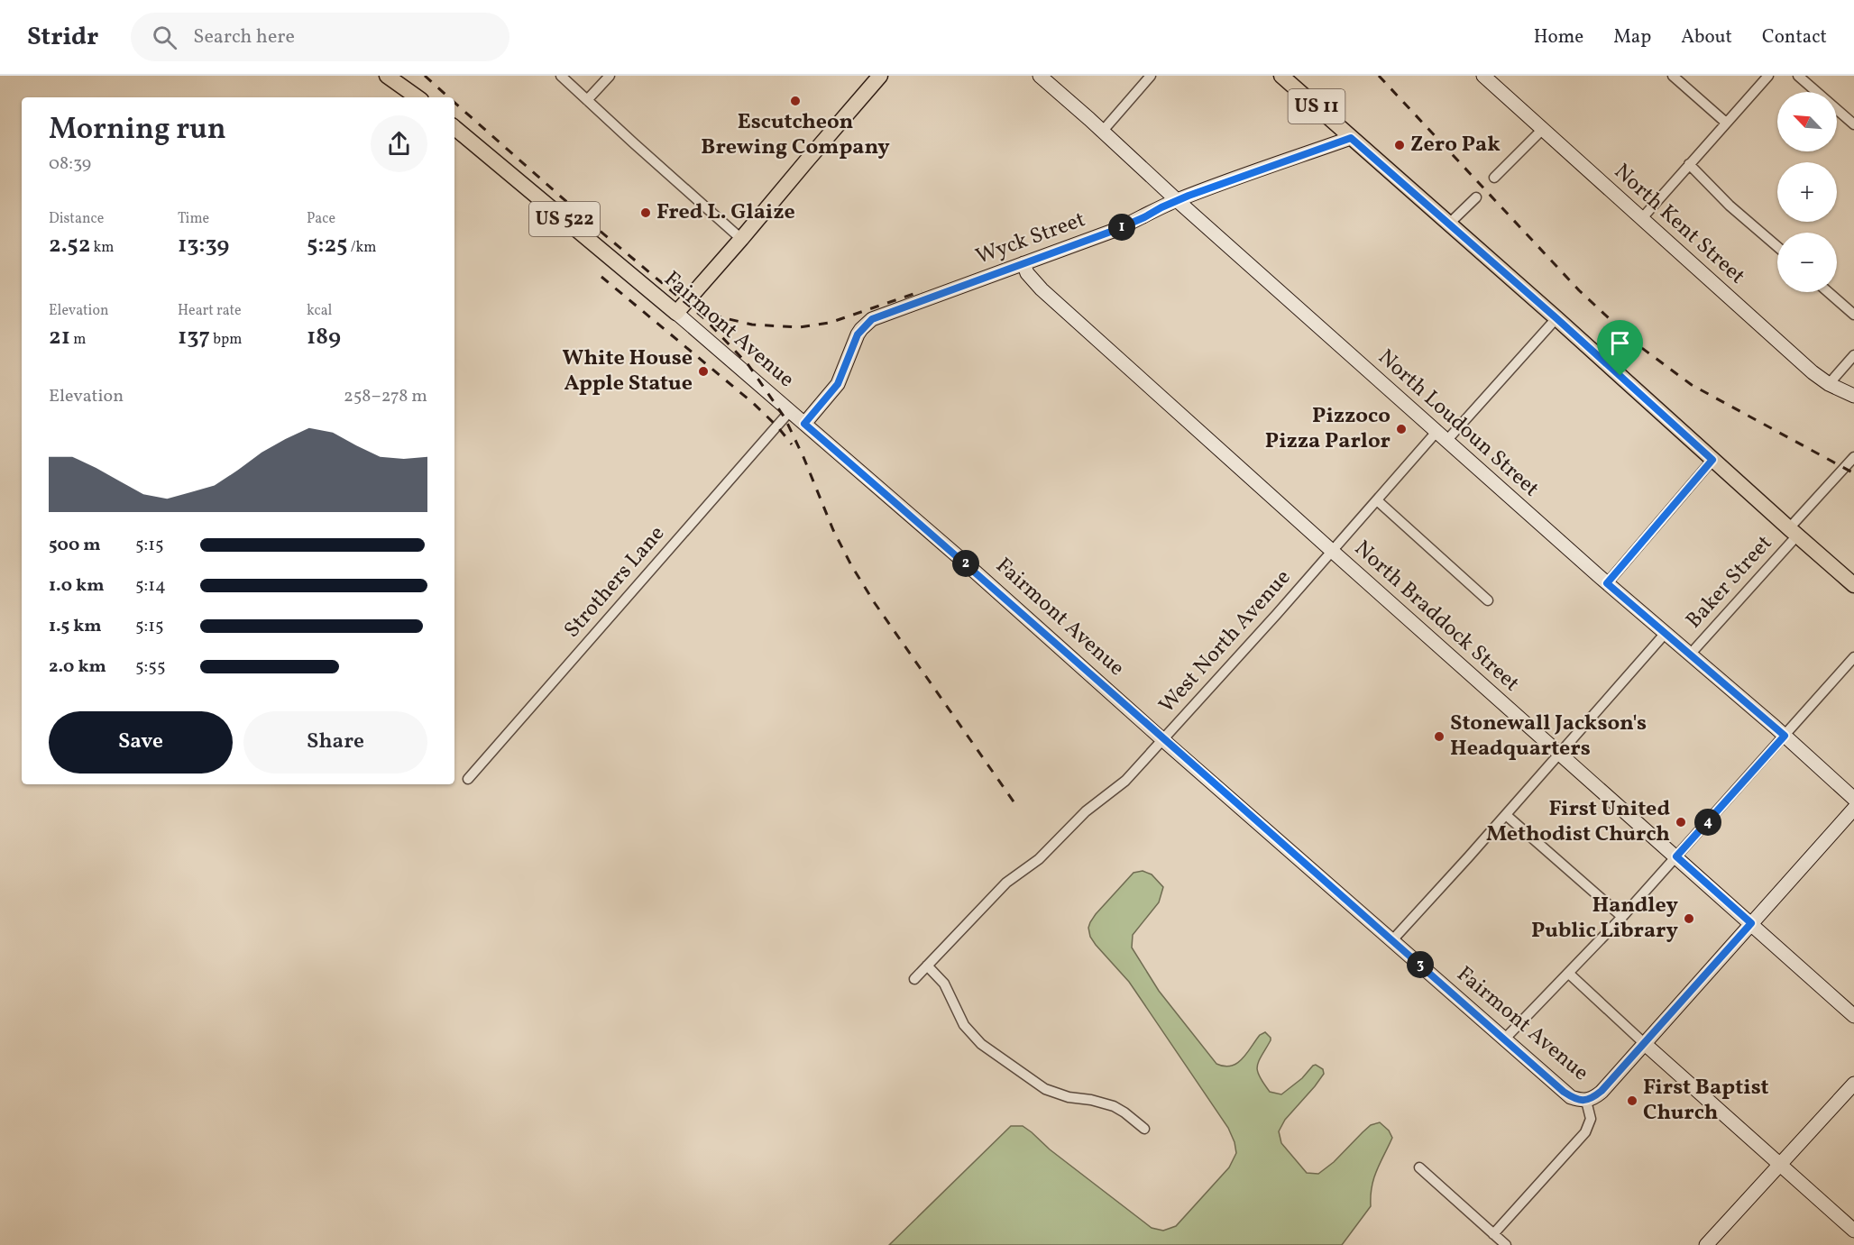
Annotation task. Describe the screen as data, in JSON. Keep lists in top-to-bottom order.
{
  "streets": {
    "main road": ["US 11", "US 522", "Fairmont Avenue"],
    "street": [
      "North Kent Street",
      "Wyck Street",
      "North Loudoun Street",
      "Strothers Lane",
      "Baker Street",
      "North Braddock Street",
      "West North Avenue"
    ]
  },
  "crossings": [
    ["US 11", "Wyck Street"],
    ["US 11", "Baker Street"],
    ["US 11", "West North Avenue"],
    ["Wyck Street", "Fairmont Avenue"],
    ["Wyck Street", "North Loudoun Street"],
    ["Wyck Street", "North Braddock Street"],
    ["Fairmont Avenue", "Strothers Lane"],
    ["Fairmont Avenue", "West North Avenue"],
    ["North Loudoun Street", "Baker Street"],
    ["North Loudoun Street", "West North Avenue"],
    ["North Braddock Street", "West North Avenue"]
  ],
  "places": [
    "Escutcheon Brewing Company",
    "Zero Pak",
    "Fred L. Glaize",
    "White House Apple Statue",
    "Pizzoco Pizza Parlor",
    "Stonewall Jackson's Headquarters",
    "First United Methodist Church",
    "Handley Public Library",
    "First Baptist Church"
  ],
  "north": "top left",
  "page": {
    "header": "Stridr",
    "search": "Search here",
    "nav": [
      "Home",
      "Map",
      "About",
      "Contact"
    ],
    "map_buttons": ["+", "−"],
    "heading": ["Morning run", "08:39"],
    "stats": [
      ["Distance", "2.52 km"],
      ["Time", "13:39"],
      ["Pace", "5:25 /km"],
      ["Elevation", "21 m"],
      ["Heart rate", "137 bpm"],
      ["kcal", "189"]
    ],
    "pins": [
      "1",
      "2",
      "4",
      "3"
    ],
    "chart": ["Elevation", "258–278 m"],
    "list": [
      {
        "name": "500 m",
        "note": "5:15"
      },
      {
        "name": "1.0 km",
        "note": "5:14"
      },
      {
        "name": "1.5 km",
        "note": "5:15"
      },
      {
        "name": "2.0 km",
        "note": "5:55"
      }
    ],
    "buttons": ["Save", "Share"]
  }
}
